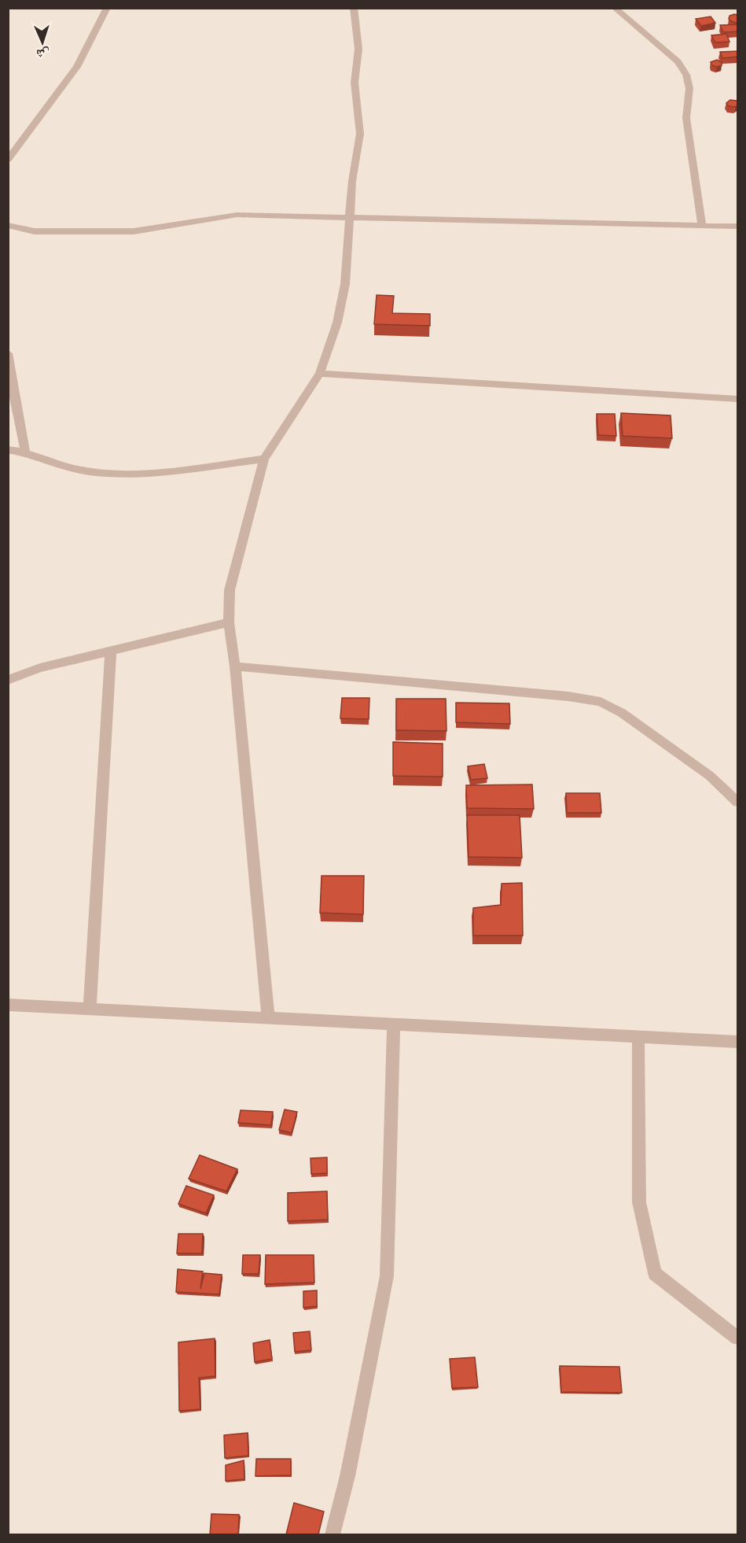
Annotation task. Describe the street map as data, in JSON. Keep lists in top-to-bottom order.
{
  "north": "bottom"
}
